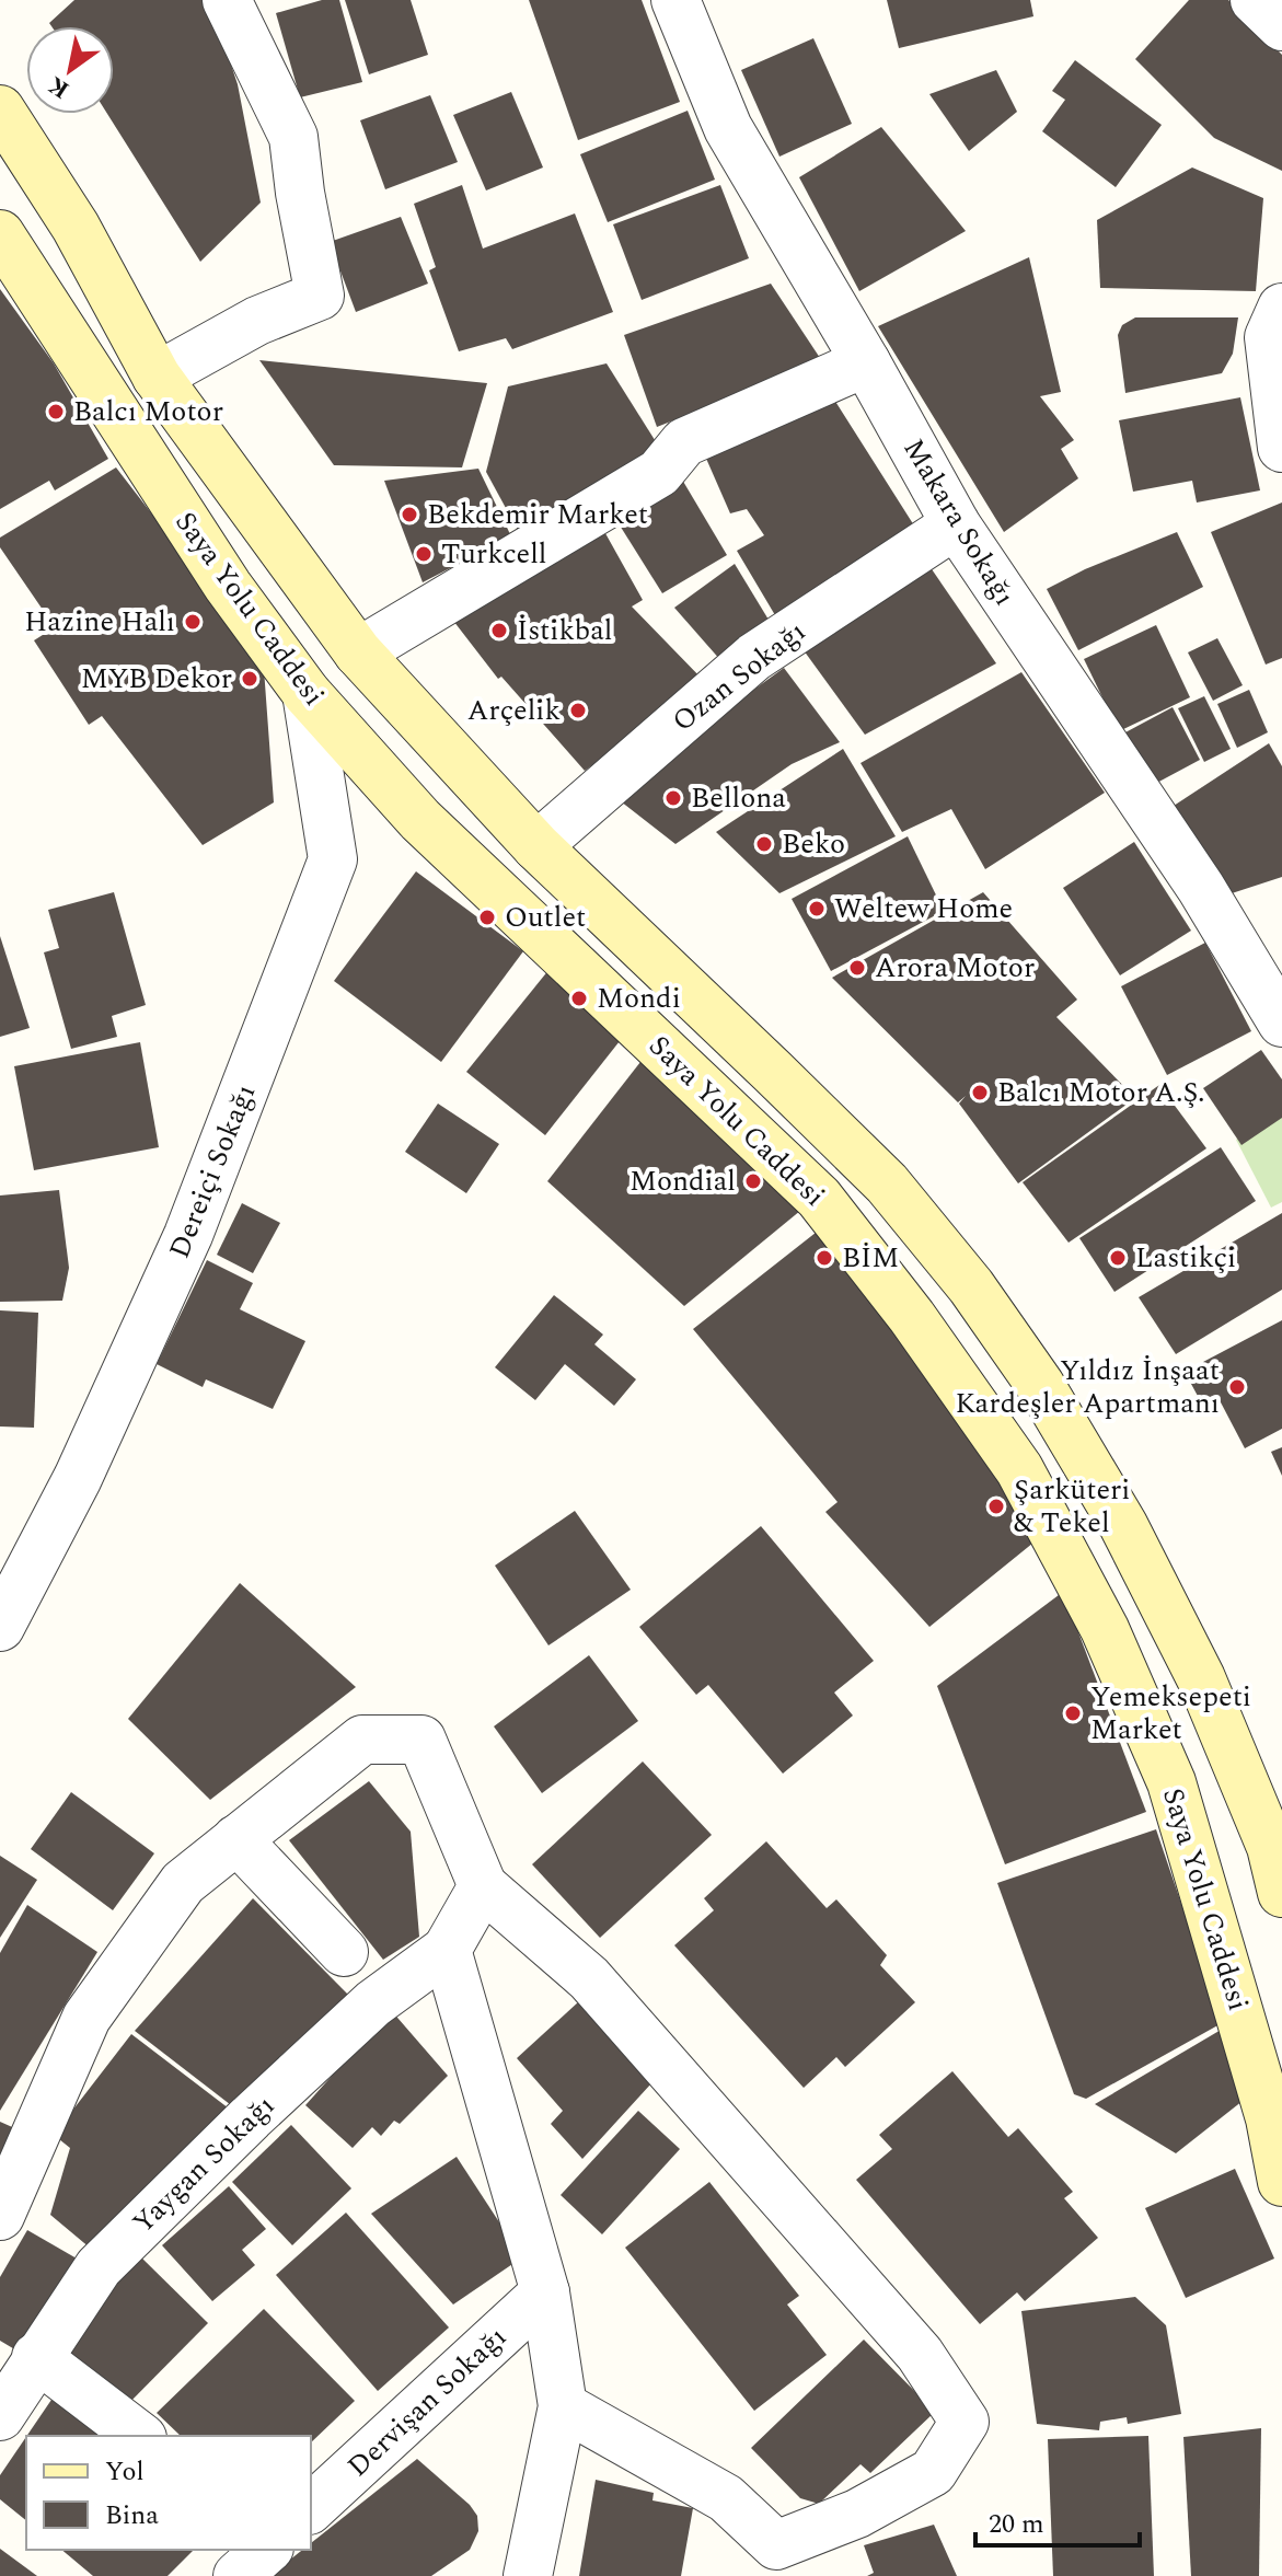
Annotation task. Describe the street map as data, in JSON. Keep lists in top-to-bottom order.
{
  "streets": {
    "main road": ["Saya Yolu Caddesi"],
    "street": [
      "Makara Sokağı",
      "Ozan Sokağı",
      "Dereiçi Sokağı",
      "Yaygan Sokağı",
      "Dervişan Sokağı"
    ]
  },
  "crossings": [
    ["Makara Sokağı", "Ozan Sokağı"],
    ["Saya Yolu Caddesi", "Ozan Sokağı"],
    ["Saya Yolu Caddesi", "Dereiçi Sokağı"]
  ],
  "places": [
    "Balcı Motor",
    "Bekdemir Market",
    "Turkcell",
    "Hazine Halı",
    "İstikbal",
    "MYB Dekor",
    "Arçelik",
    "Bellona",
    "Beko",
    "Weltew Home",
    "Outlet",
    "Arora Motor",
    "Mondi",
    "Balcı Motor A.Ş.",
    "Mondial",
    "BİM",
    "Lastikçi",
    "Yıldız İnşaat Kardeşler Apartmanı",
    "Şarküteri & Tekel",
    "Yemeksepeti Market"
  ],
  "legend": ["Yol", "Bina"],
  "scale_bar": "20 m",
  "north": "bottom left"
}
